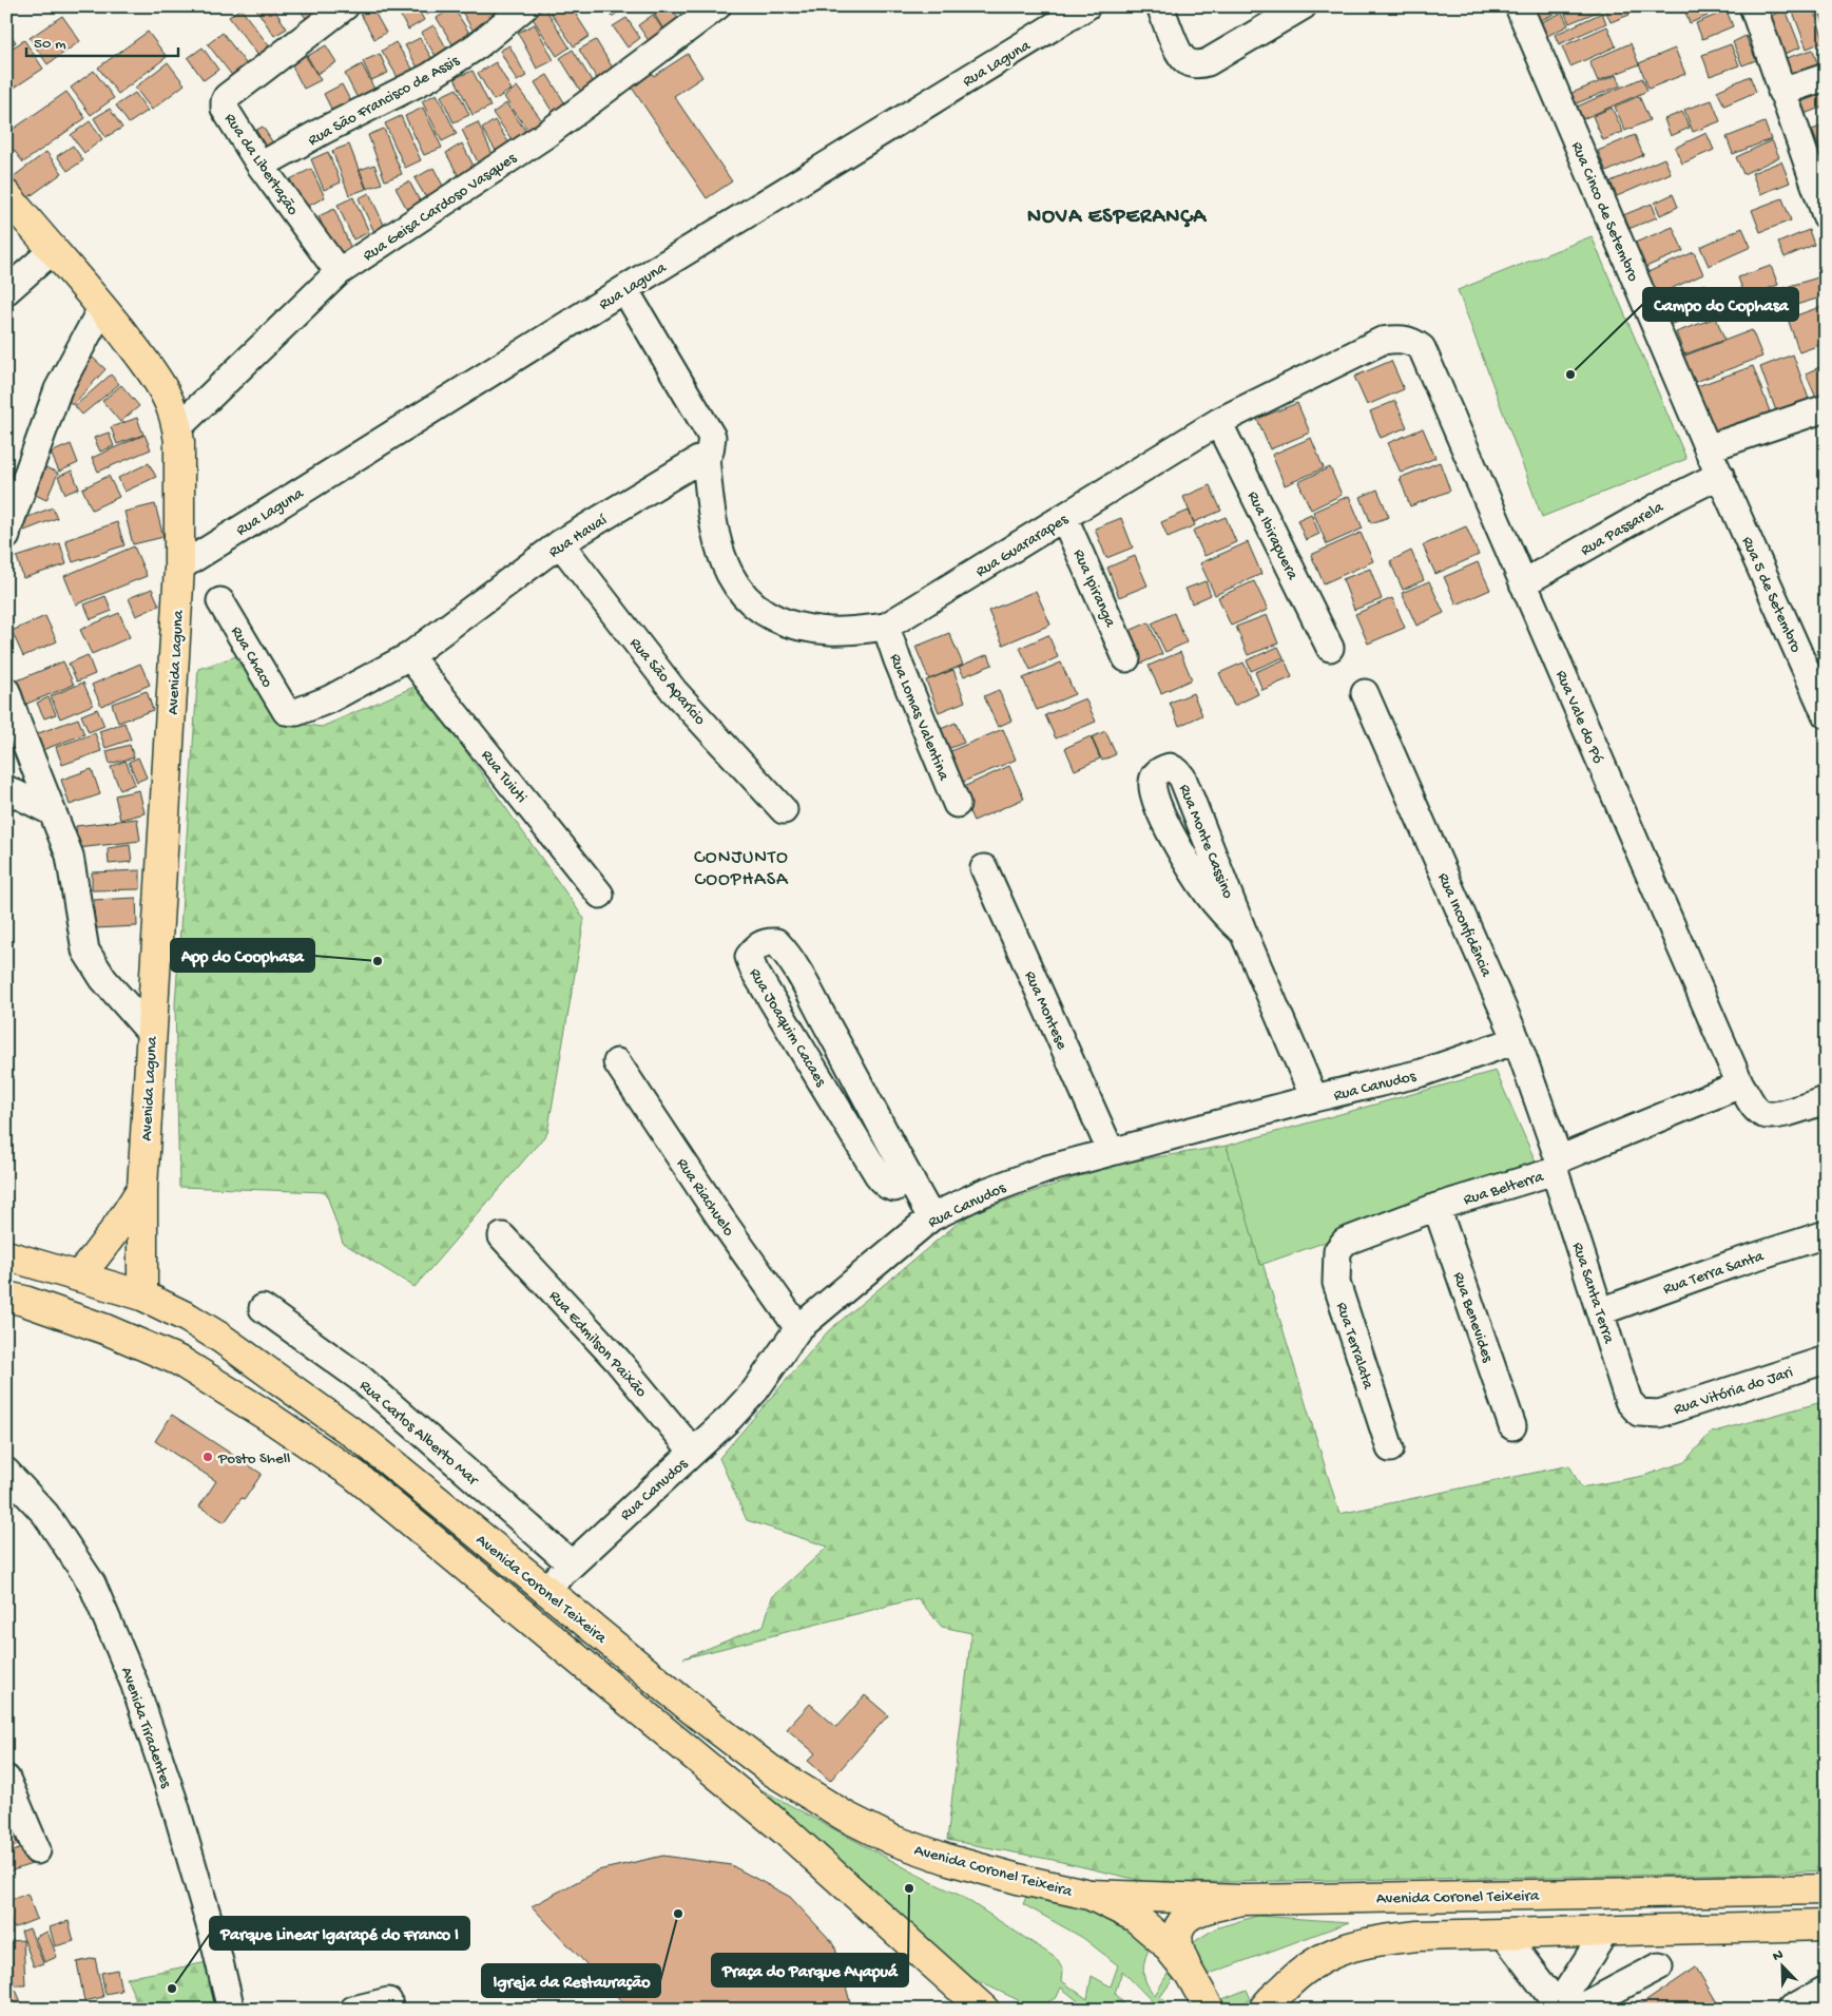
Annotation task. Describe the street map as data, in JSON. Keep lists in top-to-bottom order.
{
  "streets": {
    "main road": ["Avenida Laguna", "Avenida Coronel Teixeira"],
    "street": [
      "Rua Laguna",
      "Rua São Francisco de Assis",
      "Rua da Libertação",
      "Rua Geisa Cardoso Vasques",
      "Rua Cinco de Setembro",
      "Rua Passarela",
      "Rua Havaí",
      "Rua Ibirapuera",
      "Rua Guararapes",
      "Rua Ipiranga",
      "Rua 5 de Setembro",
      "Rua Chaco",
      "Rua São Aparício",
      "Rua Lomas Valentina",
      "Rua Vale do Pó",
      "Rua Tuiuti",
      "Rua Monte Cassino",
      "Rua Inconfidência",
      "Rua Montese",
      "Rua Joaquim Cacaes",
      "Rua Canudos",
      "Rua Belterra",
      "Rua Riachuelo",
      "Rua Terra Santa",
      "Rua Santa Terra",
      "Rua Benevides",
      "Rua Edmilson Paixão",
      "Rua Terralata",
      "Rua Vitória do Jari",
      "Rua Carlos Alberto Mar",
      "Avenida Tiradentes"
    ]
  },
  "crossings": [
    ["Rua Laguna", "Avenida Laguna"],
    ["Rua São Francisco de Assis", "Rua da Libertação"],
    ["Rua da Libertação", "Rua Geisa Cardoso Vasques"],
    ["Rua Geisa Cardoso Vasques", "Avenida Laguna"],
    ["Rua Cinco de Setembro", "Rua Passarela"],
    ["Rua Cinco de Setembro", "Rua 5 de Setembro"],
    ["Rua Passarela", "Rua 5 de Setembro"],
    ["Rua Passarela", "Rua Vale do Pó"],
    ["Rua Havaí", "Rua Guararapes"],
    ["Rua Havaí", "Rua Chaco"],
    ["Rua Havaí", "Rua São Aparício"],
    ["Rua Havaí", "Rua Tuiuti"],
    ["Rua Ibirapuera", "Rua Guararapes"],
    ["Rua Guararapes", "Rua Ipiranga"],
    ["Rua Guararapes", "Rua Lomas Valentina"],
    ["Rua Guararapes", "Rua Vale do Pó"],
    ["Avenida Laguna", "Avenida Coronel Teixeira"],
    ["Rua Vale do Pó", "Rua Belterra"],
    ["Rua Monte Cassino", "Rua Canudos"],
    ["Rua Inconfidência", "Rua Canudos"],
    ["Rua Inconfidência", "Rua Belterra"],
    ["Rua Inconfidência", "Rua Santa Terra"],
    ["Rua Montese", "Rua Canudos"],
    ["Rua Joaquim Cacaes", "Rua Canudos"],
    ["Rua Canudos", "Rua Riachuelo"],
    ["Rua Canudos", "Rua Edmilson Paixão"],
    ["Rua Canudos", "Rua Carlos Alberto Mar"],
    ["Rua Canudos", "Avenida Coronel Teixeira"],
    ["Rua Belterra", "Rua Santa Terra"],
    ["Rua Belterra", "Rua Benevides"],
    ["Rua Belterra", "Rua Terralata"],
    ["Rua Terra Santa", "Rua Santa Terra"],
    ["Rua Santa Terra", "Rua Vitória do Jari"]
  ],
  "districts": ["NOVA ESPERANÇA", "CONJUNTO COOPHASA"],
  "places": [
    "Campo do Cophasa",
    "App do Coophasa",
    "Posto Shell",
    "Praça do Parque Ayapuá",
    "Igreja da Restauração",
    "Parque Linear Igarapé do Franco I"
  ],
  "scale_bar": "50 m",
  "north": "top left"
}
